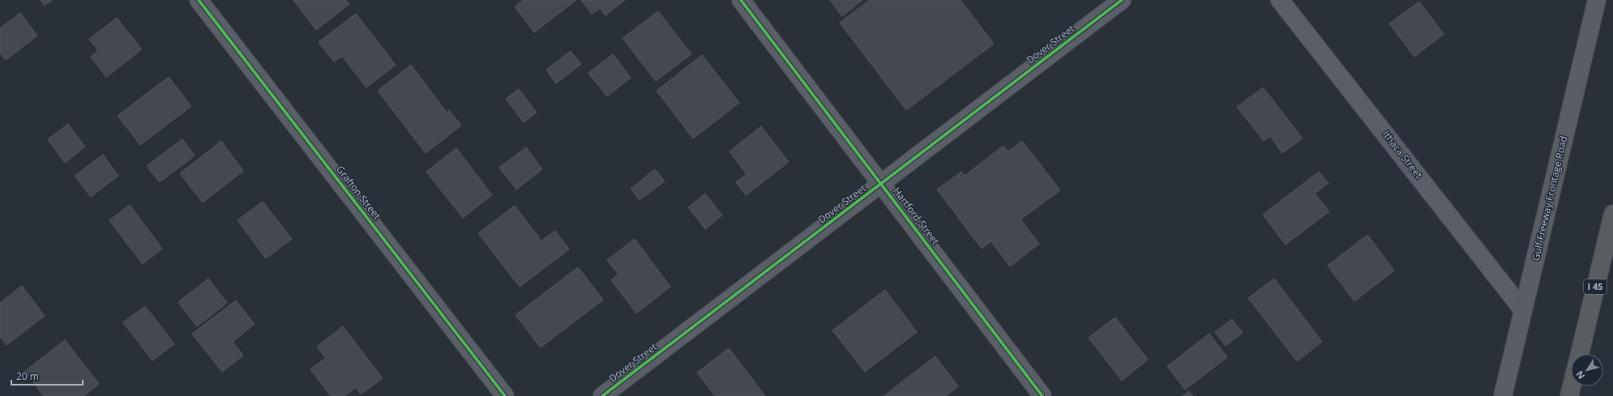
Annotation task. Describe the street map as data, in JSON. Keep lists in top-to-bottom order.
{
  "streets": {
    "highway": ["I 45"],
    "main road": ["Gulf Freeway Frontage Road"],
    "street": [
      "Dover Street",
      "Ithaca Street",
      "Grafton Street",
      "Hartford Street"
    ]
  },
  "crossings": [
    ["Dover Street", "Hartford Street"],
    ["Ithaca Street", "Gulf Freeway Frontage Road"]
  ],
  "scale_bar": "20 m",
  "north": "bottom left"
}
